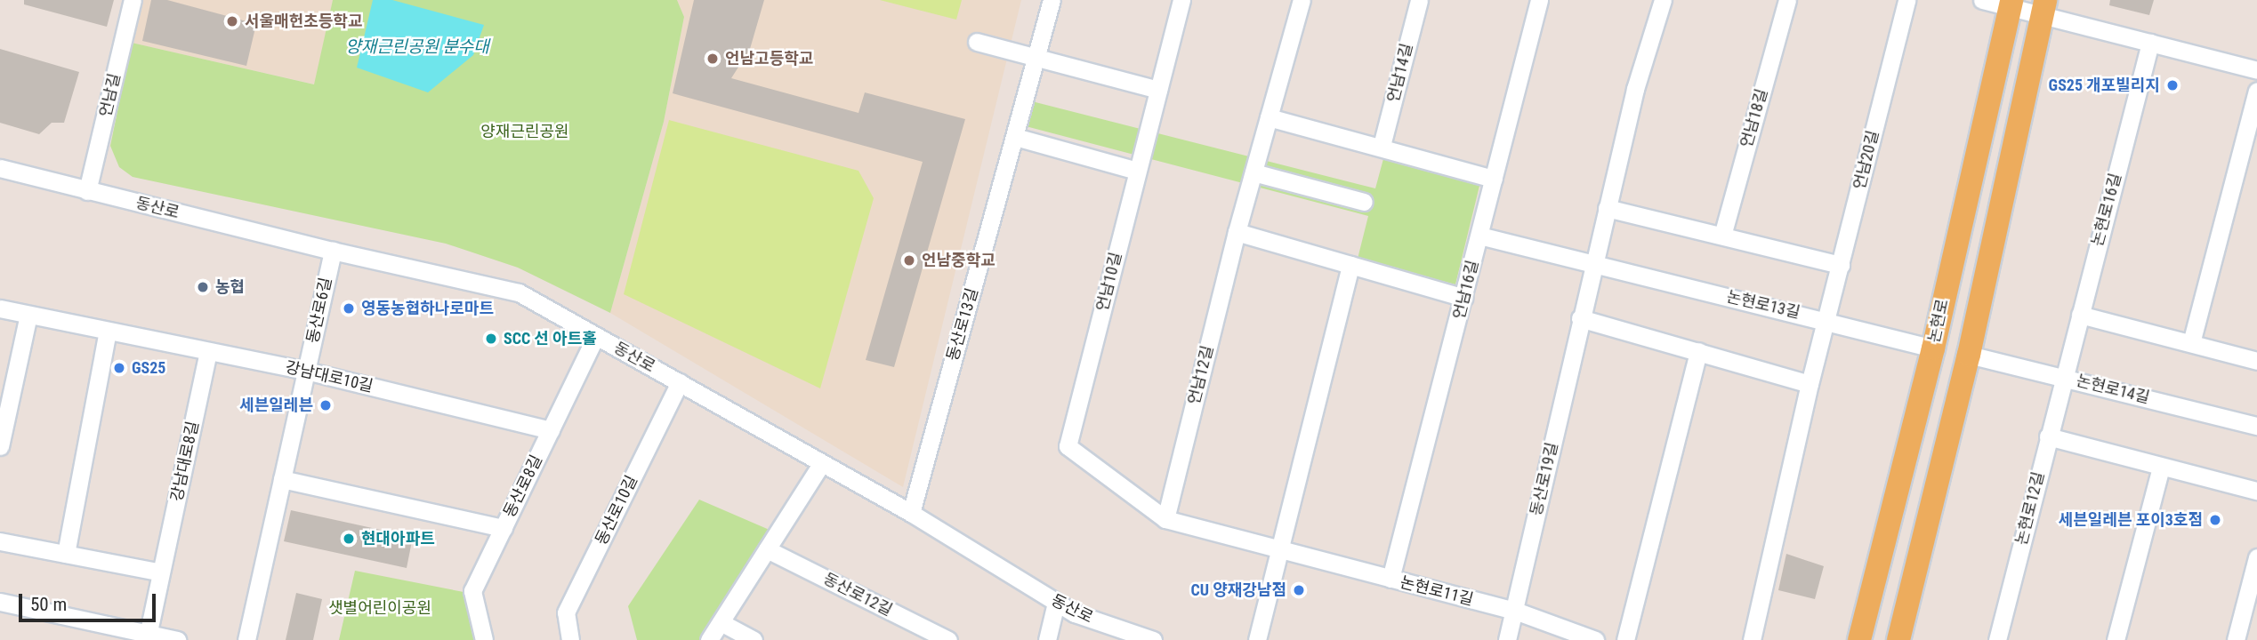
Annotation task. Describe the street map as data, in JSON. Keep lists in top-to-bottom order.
{
  "streets": {
    "main road": ["논현로"],
    "street": [
      "언남14길",
      "언남길",
      "언남18길",
      "언남20길",
      "동산로",
      "논현로16길",
      "언남10길",
      "언남16길",
      "논현로13길",
      "동산로6길",
      "동산로13길",
      "언남12길",
      "강남대로10길",
      "논현로14길",
      "강남대로8길",
      "동산로19길",
      "동산로8길",
      "논현로12길",
      "동산로10길",
      "논현로11길",
      "동산로12길"
    ]
  },
  "crossings": [
    ["언남길", "동산로"],
    ["언남20길", "논현로13길"],
    ["동산로", "동산로6길"],
    ["동산로", "동산로13길"],
    ["동산로", "동산로8길"],
    ["동산로", "동산로10길"],
    ["논현로16길", "논현로14길"],
    ["논현로16길", "논현로12길"],
    ["언남10길", "언남12길"],
    ["언남10길", "논현로11길"],
    ["언남16길", "논현로11길"],
    ["논현로13길", "논현로"],
    ["논현로13길", "동산로19길"],
    ["동산로6길", "강남대로10길"],
    ["언남12길", "논현로11길"],
    ["강남대로10길", "강남대로8길"],
    ["강남대로10길", "동산로8길"],
    ["논현로14길", "논현로12길"],
    ["동산로19길", "논현로11길"]
  ],
  "water": ["양재근린공원 분수대"],
  "parks": ["양재근린공원", "샛별어린이공원"],
  "places": [
    "서울매헌초등학교",
    "언남고등학교",
    "GS25 개포빌리지",
    "언남중학교",
    "농협",
    "영동농협하나로마트",
    "SCC 선 아트홀",
    "GS25",
    "세븐일레븐",
    "세븐일레븐 포이3호점",
    "현대아파트",
    "CU 양재강남점"
  ],
  "scale_bar": "50 m"
}
